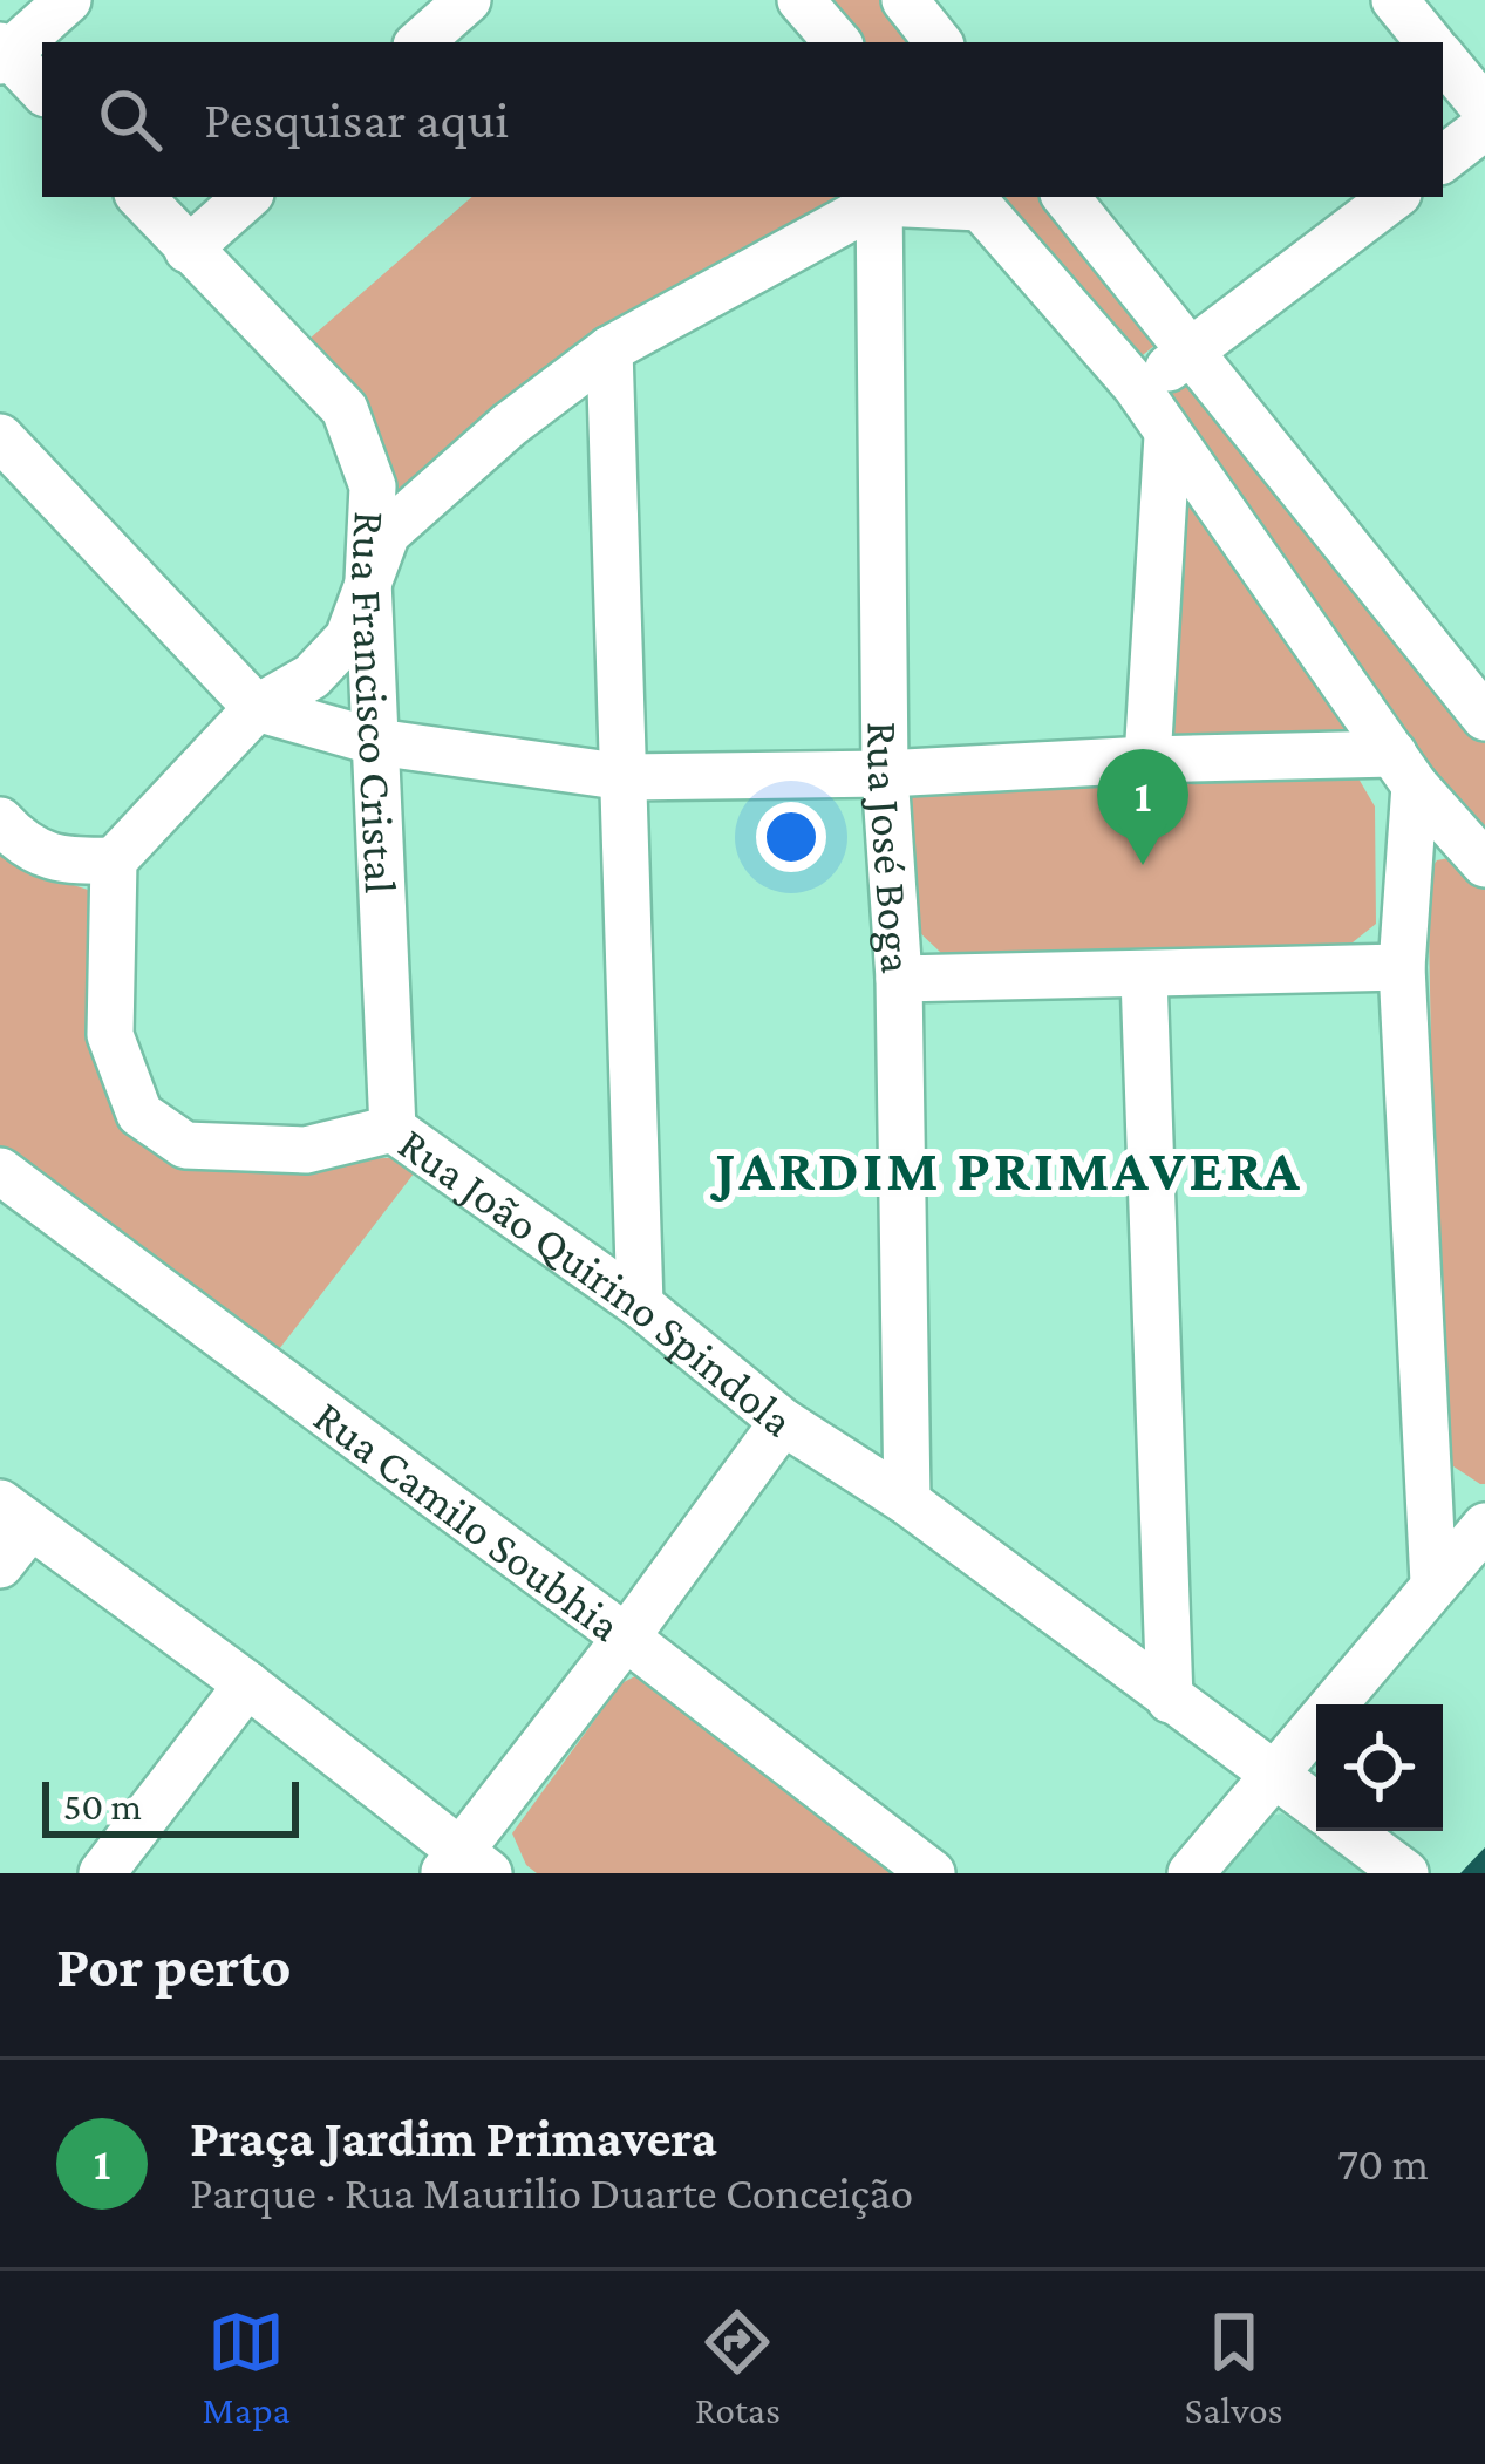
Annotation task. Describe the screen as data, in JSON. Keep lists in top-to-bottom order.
{
  "streets": {
    "street": [
      "Rua Francisco Cristal",
      "Rua José Boga",
      "Rua João Quirino Spindola",
      "Rua Camilo Soubhia"
    ]
  },
  "crossings": [
    ["Rua Francisco Cristal", "Rua João Quirino Spindola"],
    ["Rua José Boga", "Rua João Quirino Spindola"]
  ],
  "districts": ["JARDIM PRIMAVERA"],
  "scale_bar": "50 m",
  "page": {
    "search": "Pesquisar aqui",
    "pins": "1",
    "scale": "50 m",
    "heading": "Por perto",
    "list": [
      {
        "mark": "1",
        "name": "Praça Jardim Primavera",
        "note": "Parque · Rua Maurilio Duarte Conceição",
        "value": "70 m"
      }
    ],
    "nav": ["Mapa", "Rotas", "Salvos"]
  }
}
